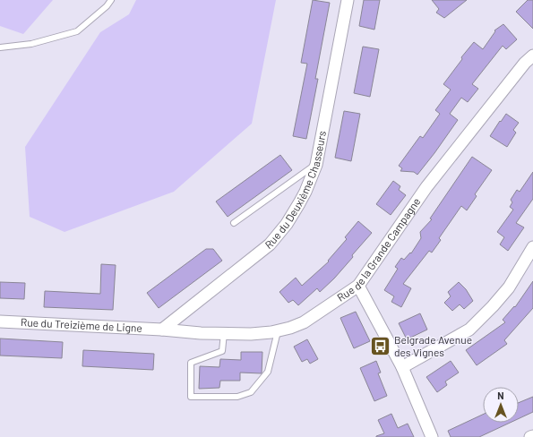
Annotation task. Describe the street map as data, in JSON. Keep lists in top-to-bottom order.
{
  "streets": {
    "street": ["Rue du Deuxième Chasseurs", "Rue de la Grande Campagne", "Rue du Treizième de Ligne"]
  },
  "crossings": [
    ["Rue du Deuxième Chasseurs", "Rue de la Grande Campagne"],
    ["Rue du Deuxième Chasseurs", "Rue du Treizième de Ligne"],
    ["Rue de la Grande Campagne", "Rue du Treizième de Ligne"]
  ],
  "places": {
    "bus stop": ["Belgrade Avenue des Vignes"]
  },
  "north": "top"
}
